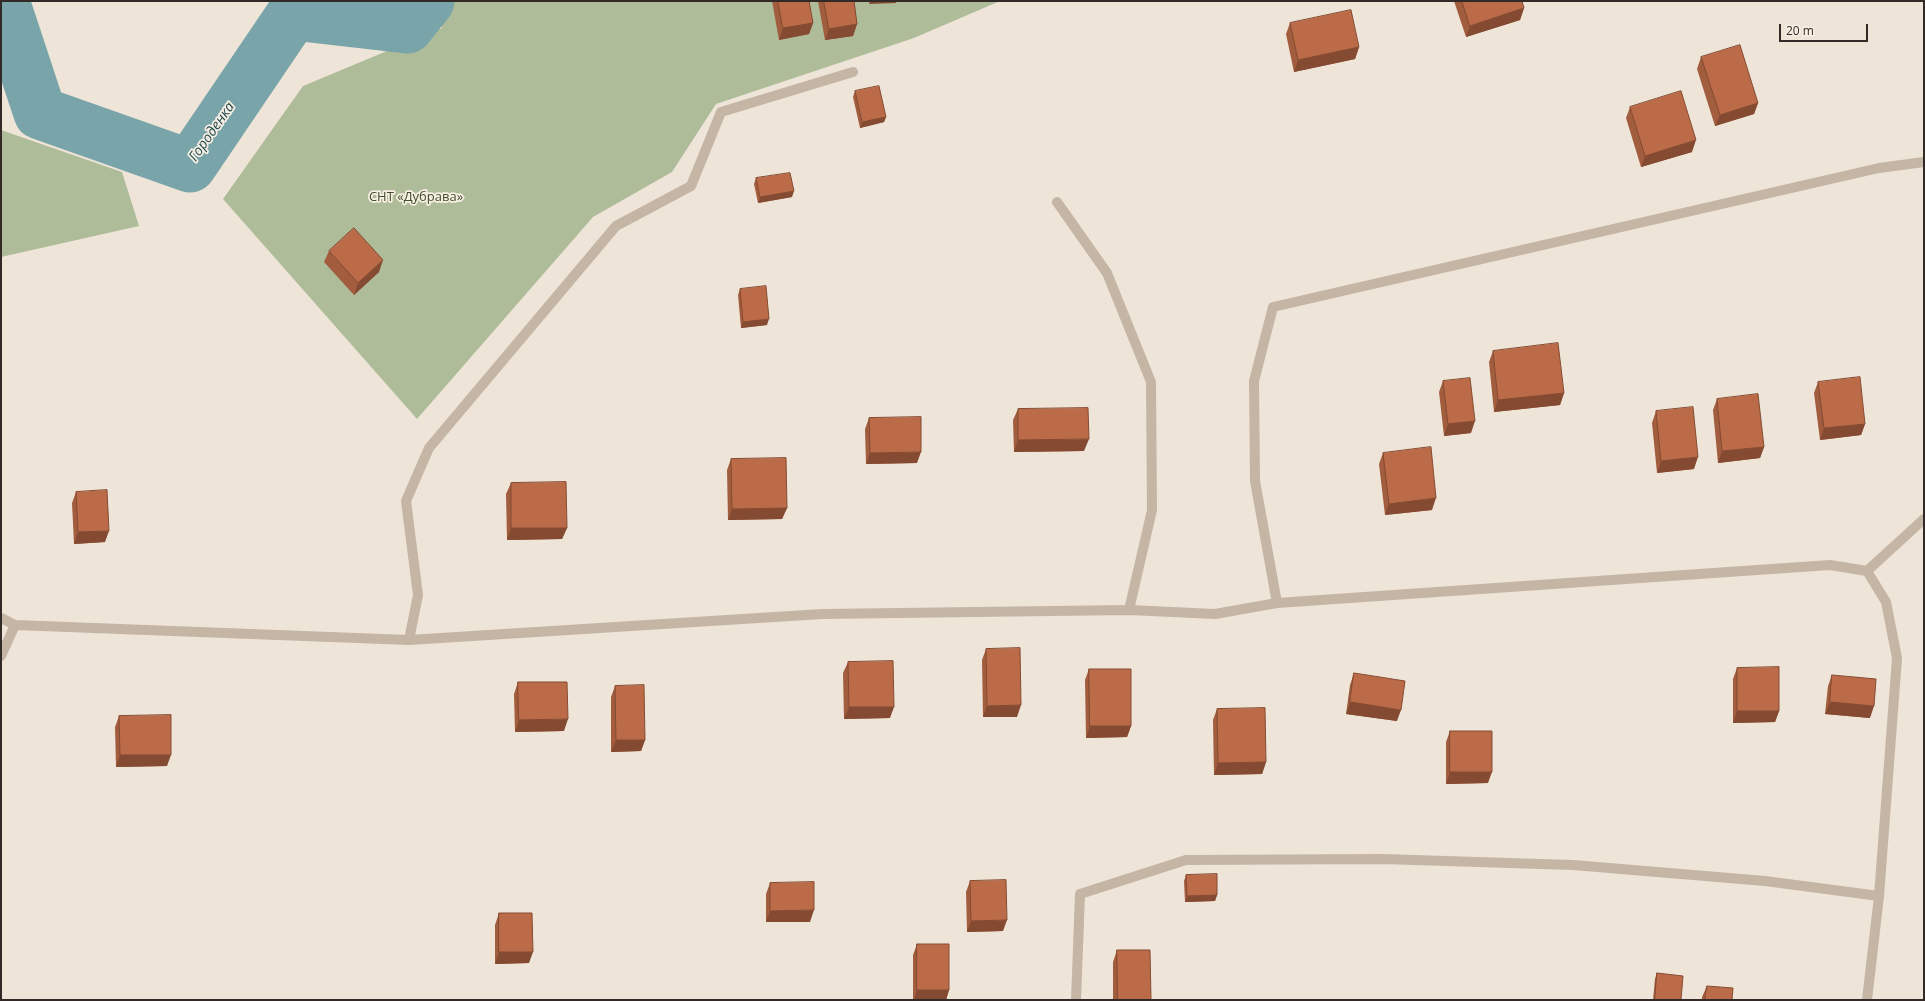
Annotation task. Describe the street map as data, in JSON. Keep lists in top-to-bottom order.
{
  "water": ["Городенка"],
  "parks": ["СНТ «Дубрава»"],
  "scale_bar": "20 m"
}
